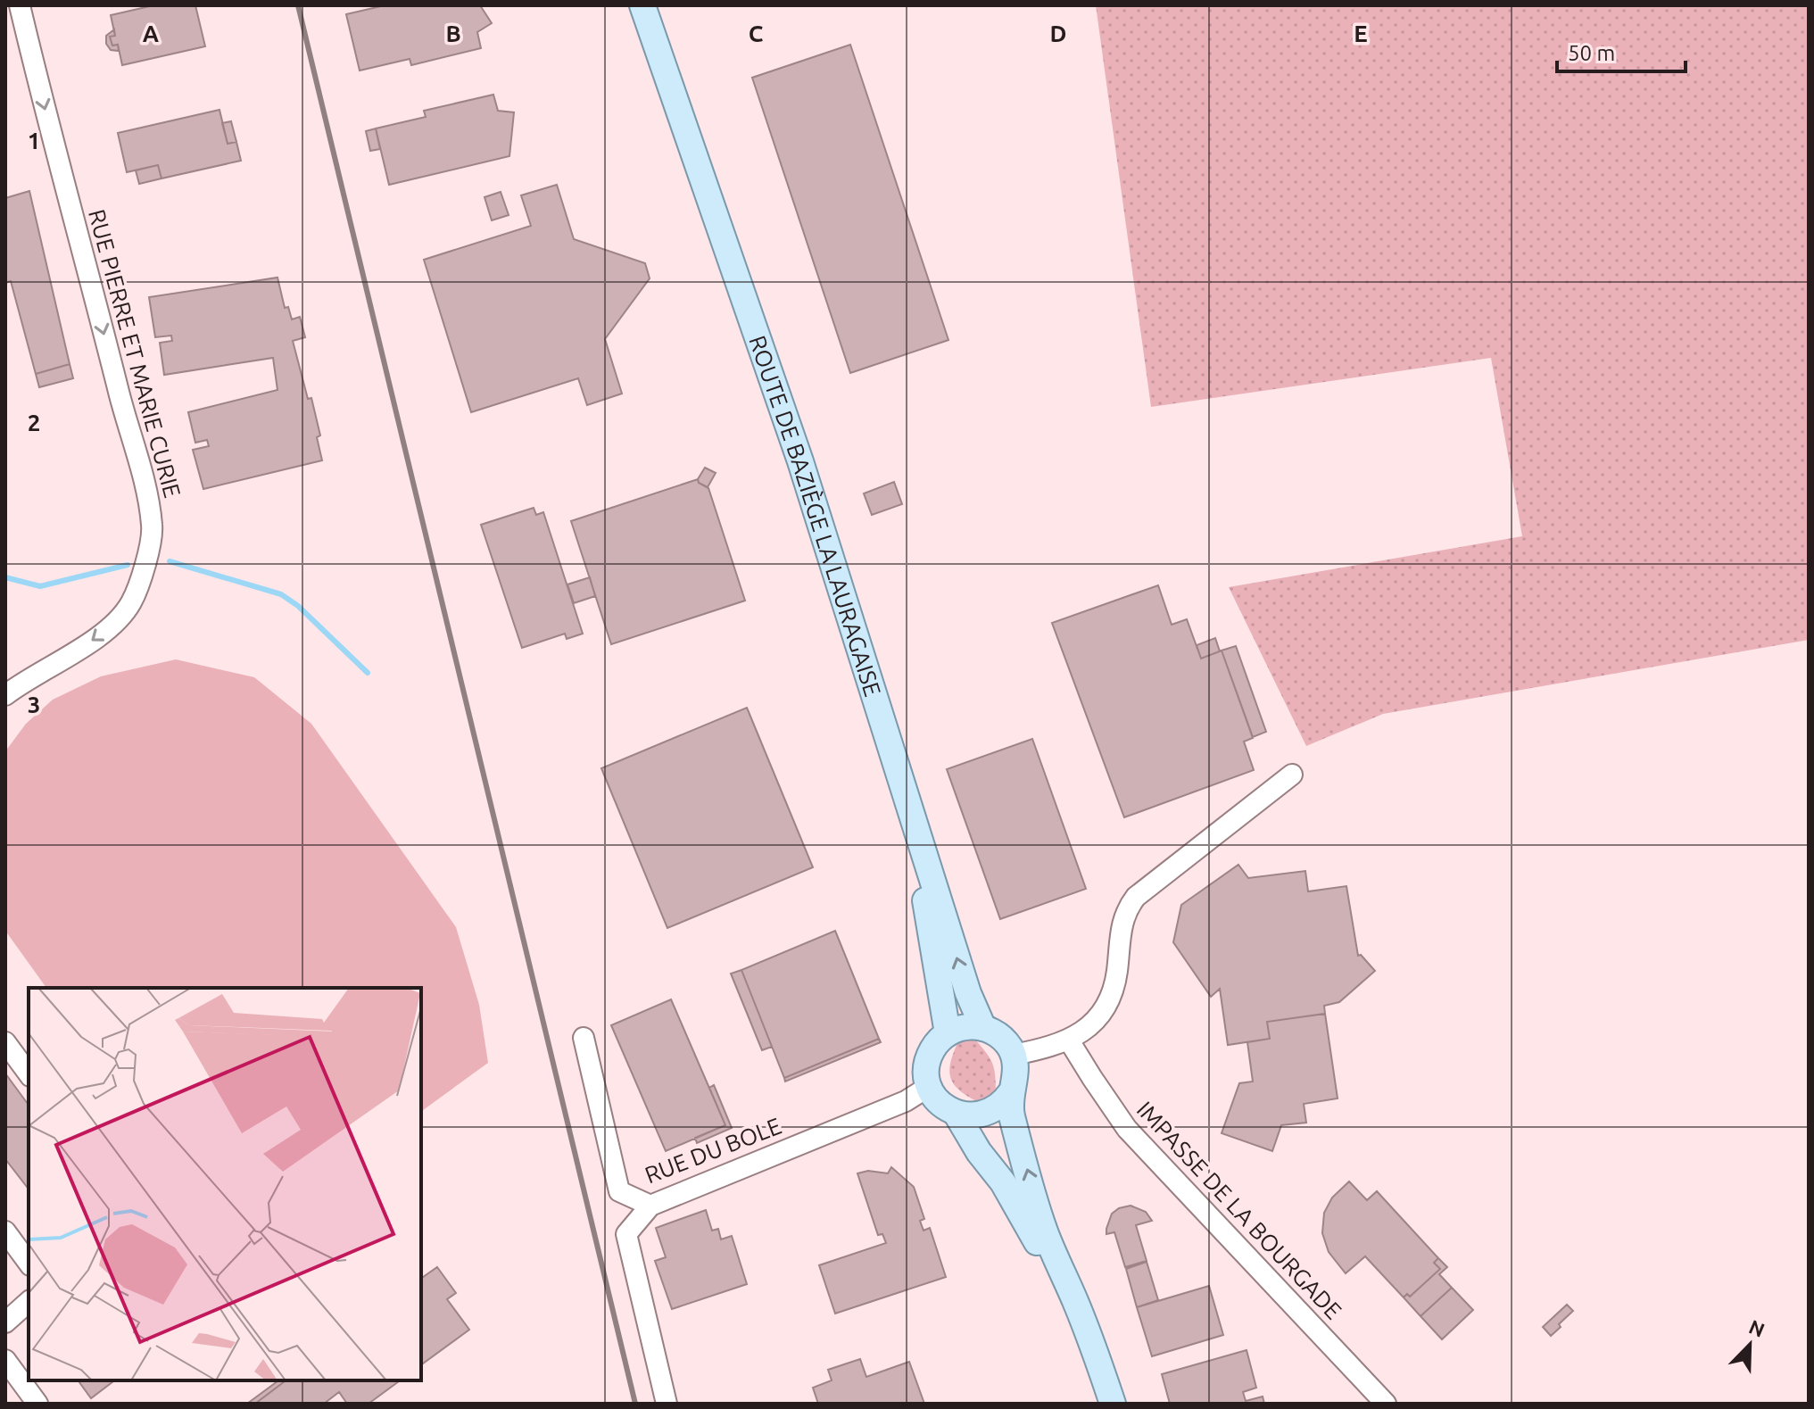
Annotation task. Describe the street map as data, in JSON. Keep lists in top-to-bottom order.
{
  "streets": {
    "main road": ["ROUTE DE BAZIÈGE LA LAURAGAISE"],
    "street": ["RUE PIERRE ET MARIE CURIE", "RUE DU BOLE", "IMPASSE DE LA BOURGADE"]
  },
  "crossings": [
    ["ROUTE DE BAZIÈGE LA LAURAGAISE", "RUE DU BOLE"]
  ],
  "one_way": ["RUE PIERRE ET MARIE CURIE"],
  "scale_bar": "50 m",
  "north": "top right",
  "grid": {
    "columns": [
      "A",
      "B",
      "C",
      "D",
      "E"
    ],
    "rows": ["1", "2", "3"]
  }
}
